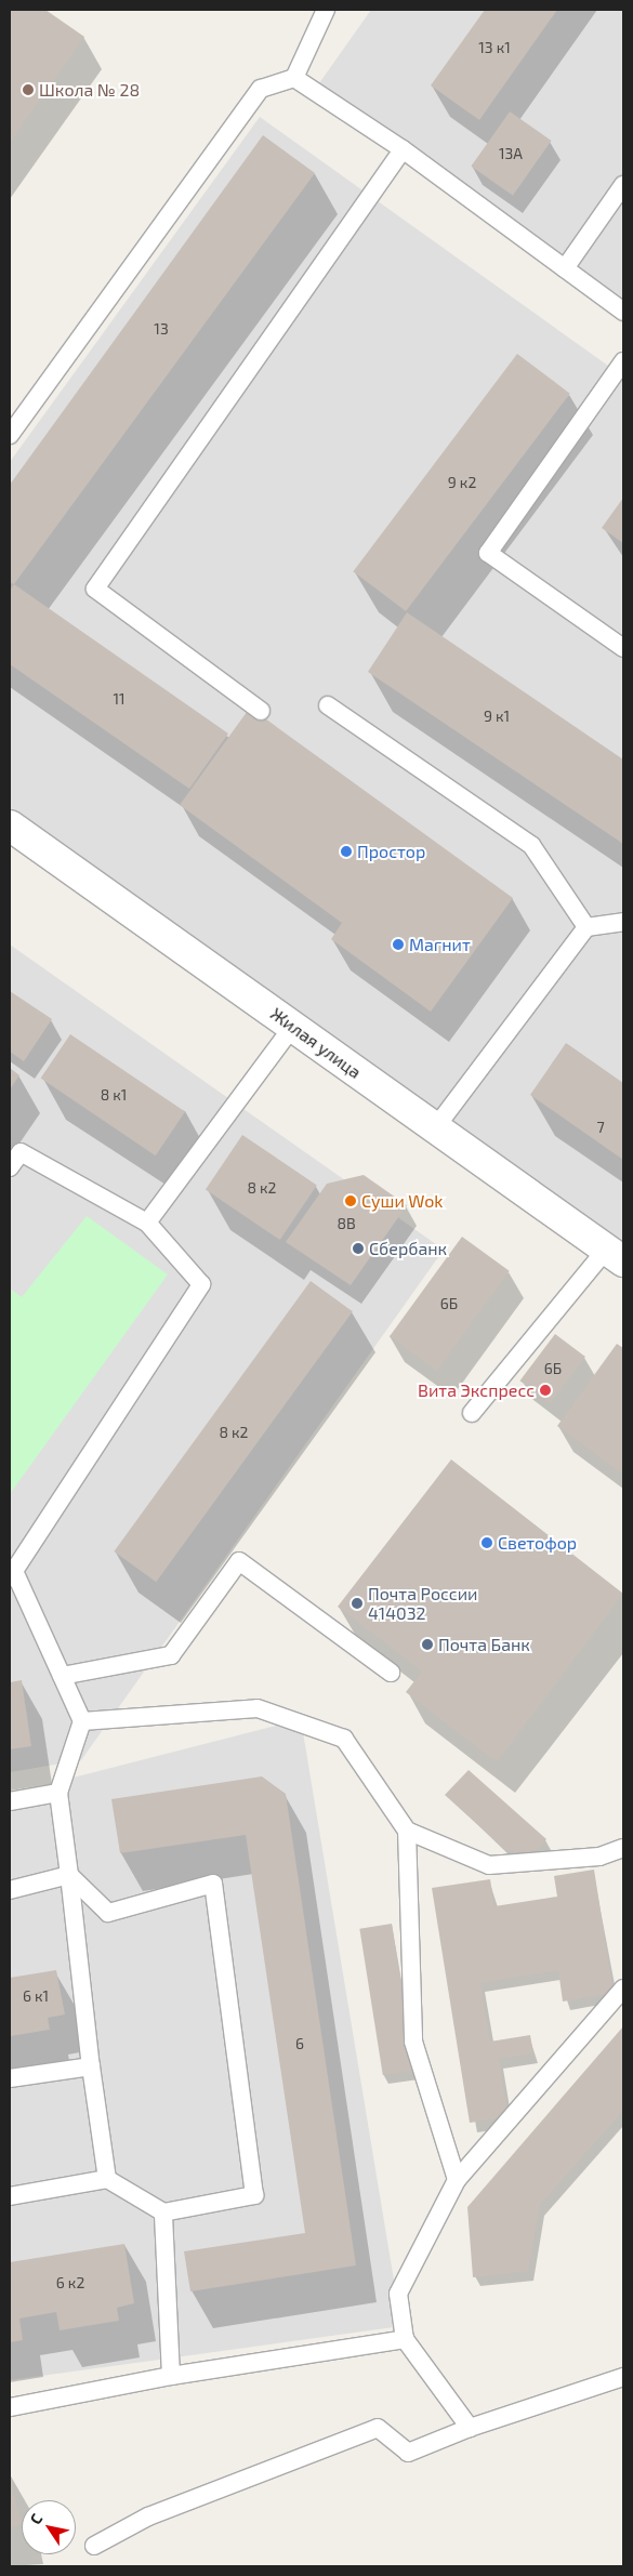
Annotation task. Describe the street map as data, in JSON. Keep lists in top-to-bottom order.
{
  "streets": {
    "street": ["Жилая улица"]
  },
  "places": [
    "Школа № 28",
    "Простор",
    "Магнит",
    "Суши Wok",
    "Сбербанк",
    "Вита Экспресс",
    "Светофор",
    "Почта России 414032",
    "Почта Банк"
  ],
  "house_numbers": [
    "13 к1",
    "13А",
    "13",
    "9 к2",
    "11",
    "9 к1",
    "8 к1",
    "7",
    "8 к2",
    "8В",
    "6Б",
    "6Б",
    "8 к2",
    "6 к1",
    "6",
    "6 к2"
  ],
  "north": "top left"
}
